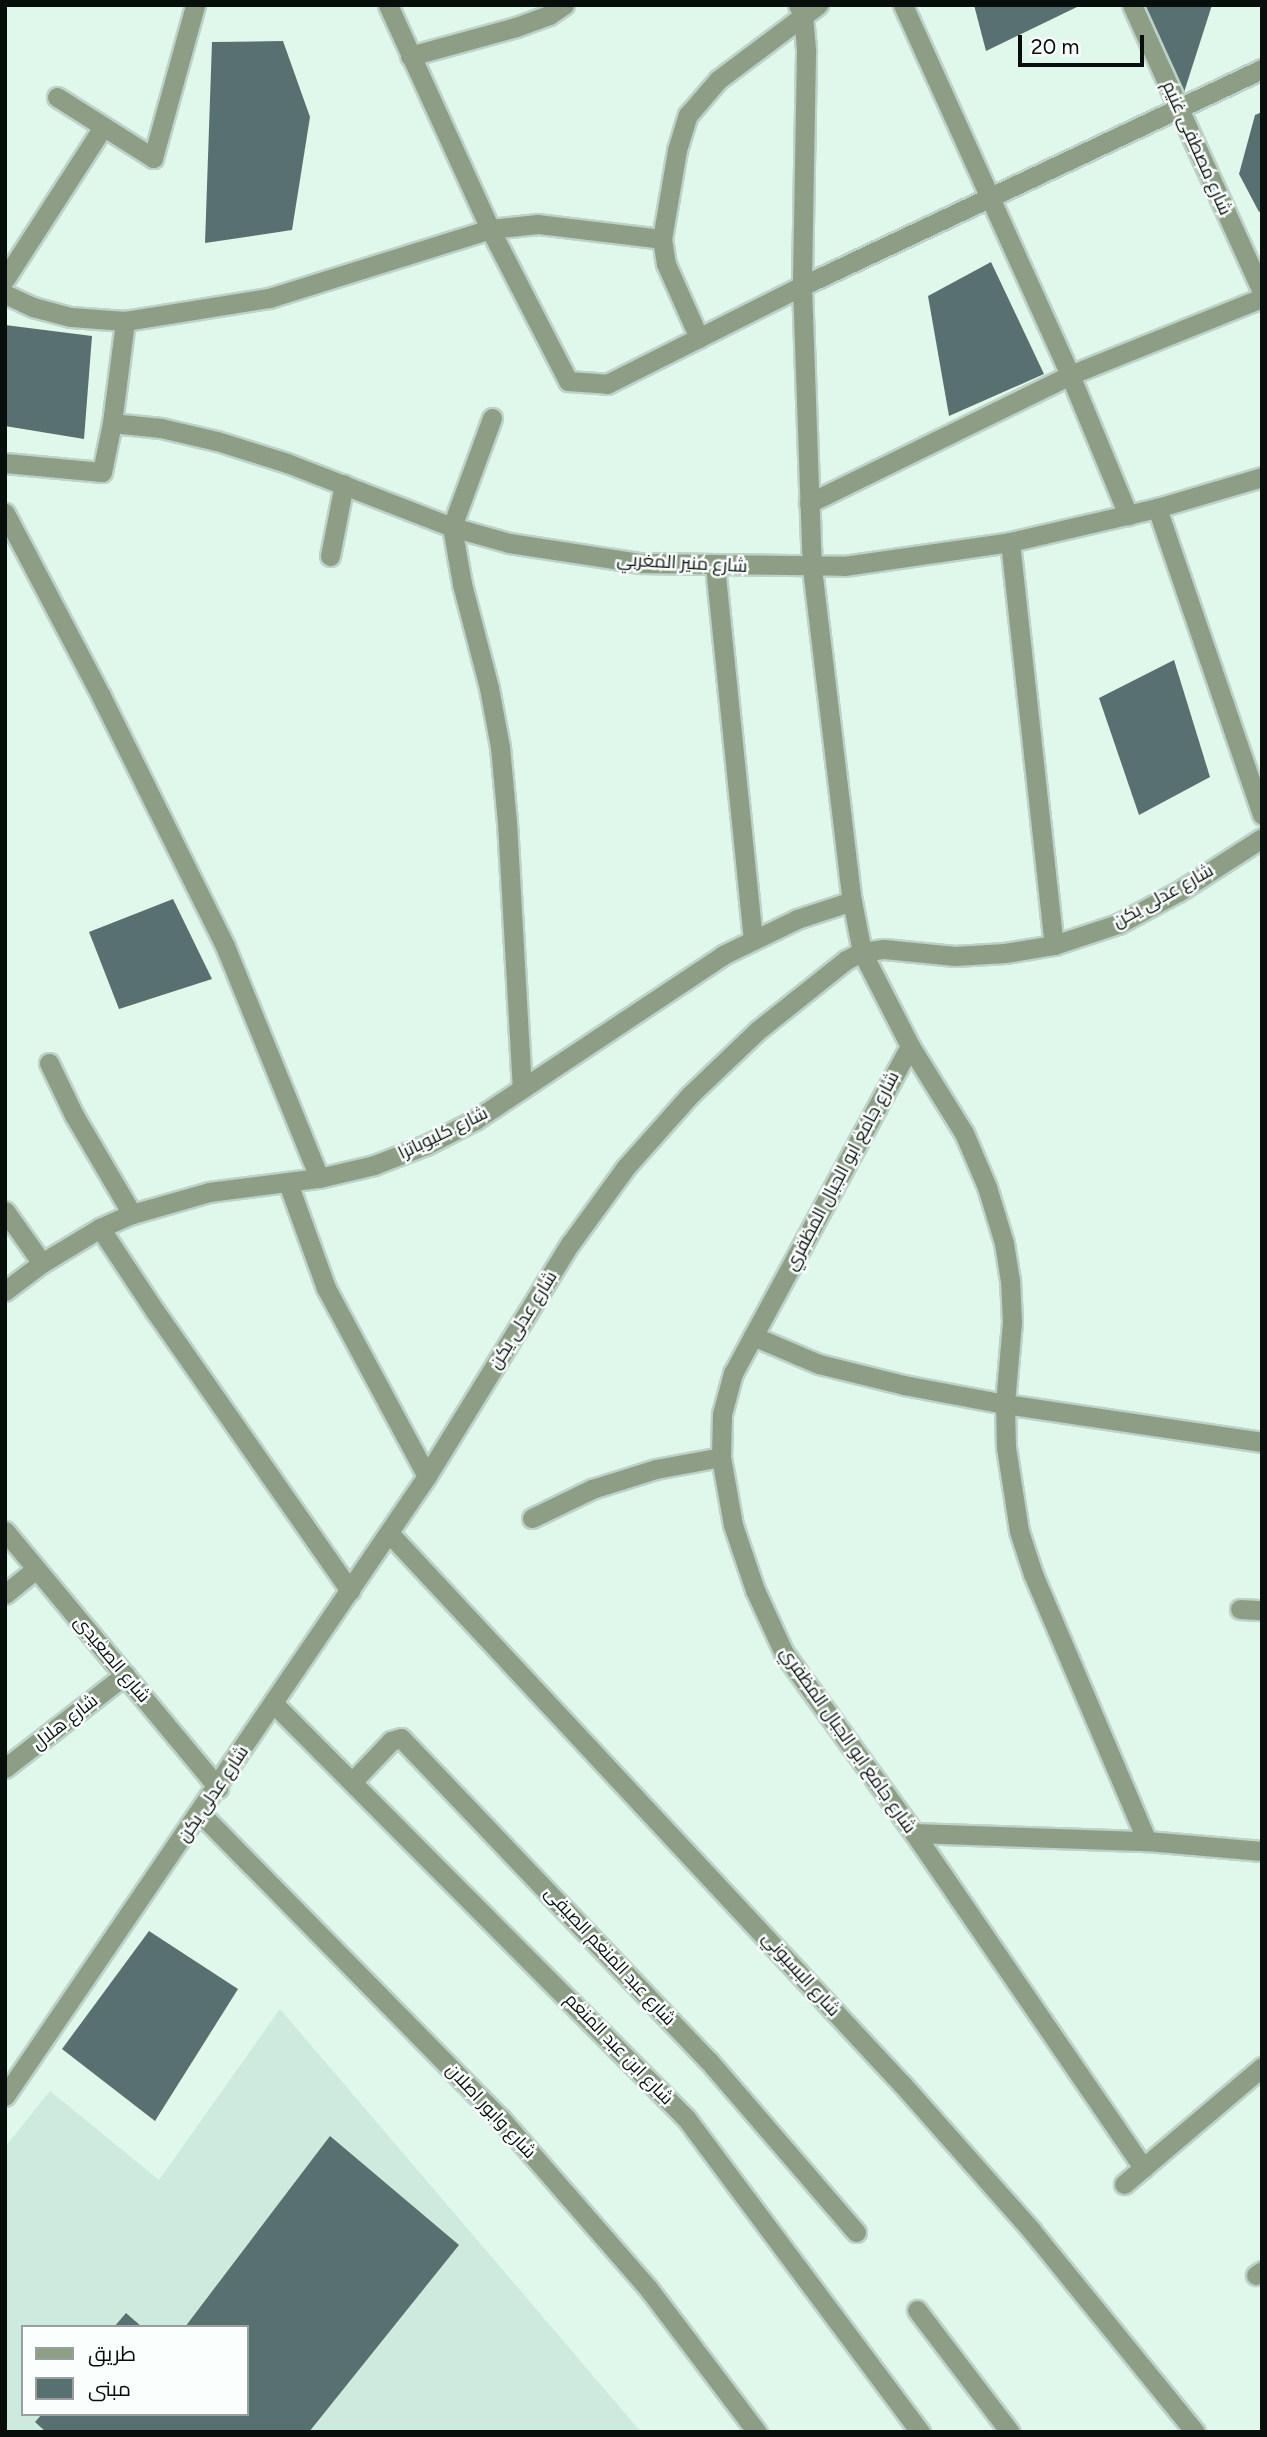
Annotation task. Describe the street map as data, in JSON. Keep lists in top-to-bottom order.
{
  "streets": {
    "street": [
      "شارع مصطفى غنيم",
      "شارع منير المغربي",
      "شارع عدلى يكن",
      "شارع كليوباترا",
      "شارع جامع ابو الجبال المظفري",
      "شارع الصعيدى",
      "شارع هلال",
      "شارع عبد المنعم الصيفى",
      "شارع البسيوني",
      "شارع ابن عبد المنعم",
      "شارع وابور اصلان"
    ]
  },
  "crossings": [
    ["شارع عدلى يكن", "شارع الصعيدى"],
    ["شارع عدلى يكن", "شارع البسيوني"],
    ["شارع عدلى يكن", "شارع ابن عبد المنعم"],
    ["شارع عدلى يكن", "شارع وابور اصلان"],
    ["شارع الصعيدى", "شارع هلال"],
    ["شارع عبد المنعم الصيفى", "شارع ابن عبد المنعم"]
  ],
  "legend": ["طريق", "مبنى"],
  "scale_bar": "20 m"
}
